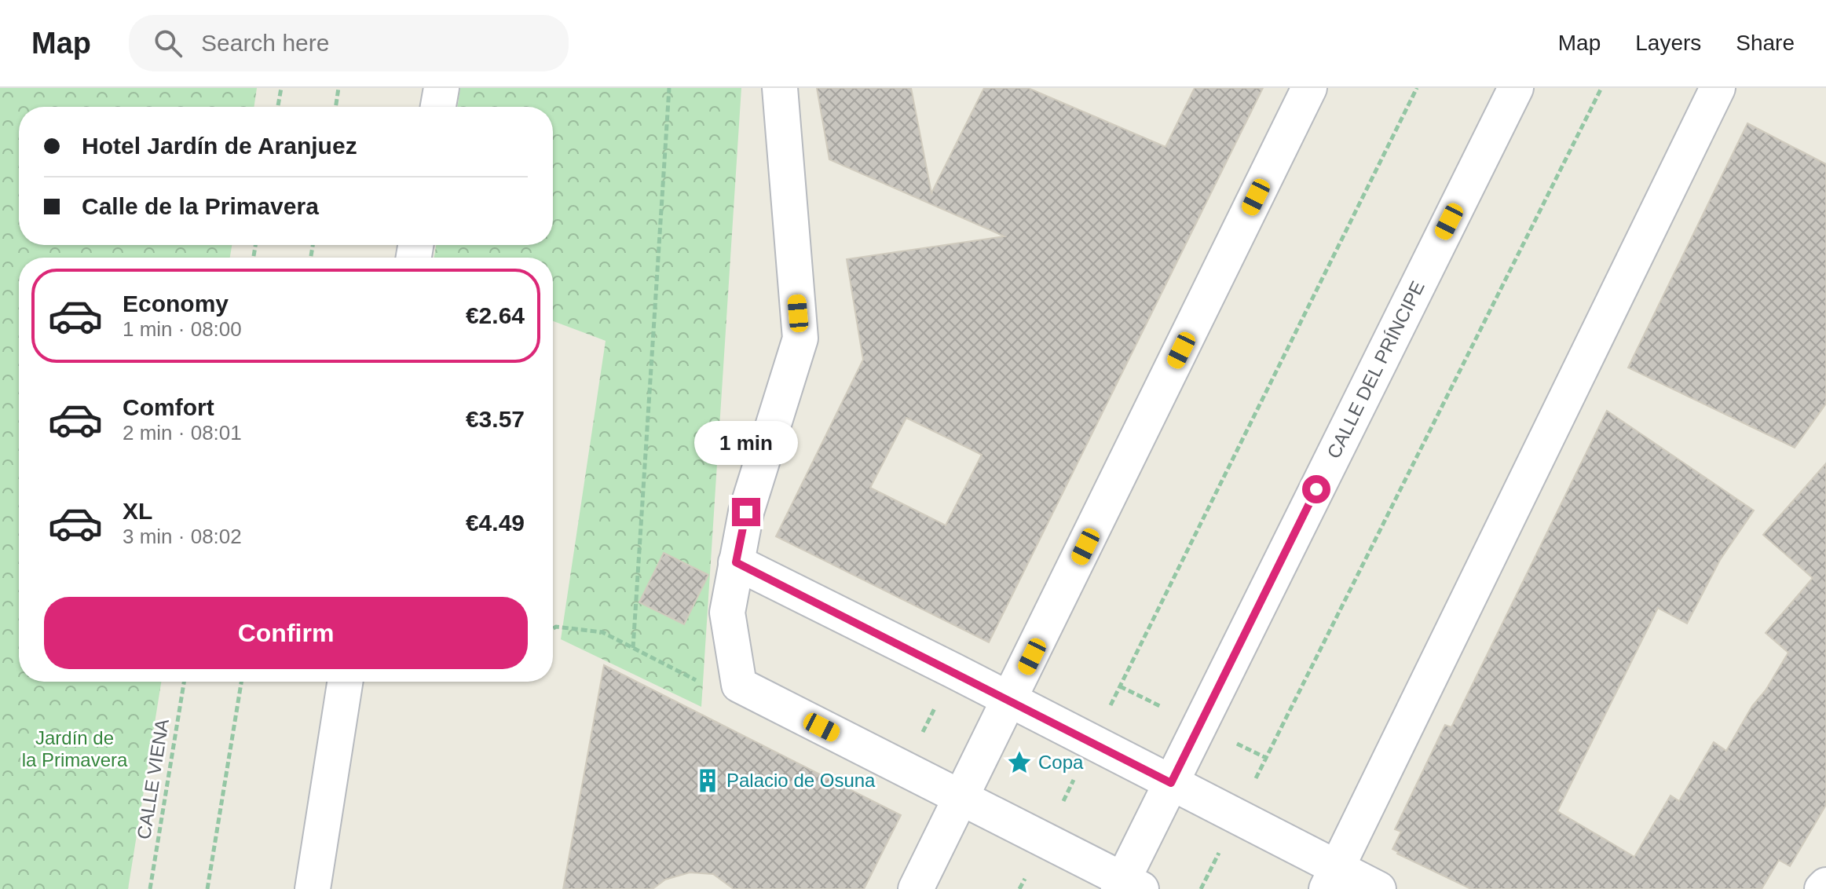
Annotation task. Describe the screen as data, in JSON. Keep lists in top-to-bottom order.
{
  "streets": {
    "street": ["CALLE DEL PRÍNCIPE"],
    "path": ["CALLE VIENA"]
  },
  "parks": ["Jardín de la Primavera"],
  "places": {
    "place": ["Copa"],
    "building": ["Palacio de Osuna"]
  },
  "page": {
    "header": "Map",
    "search": "Search here",
    "nav": ["Map", "Layers", "Share"],
    "banner": ["Hotel Jardín de Aranjuez", "Calle de la Primavera"],
    "list": [
      {
        "name": "Economy",
        "note": "1 min · 08:00",
        "value": "€2.64"
      },
      {
        "name": "Comfort",
        "note": "2 min · 08:01",
        "value": "€3.57"
      },
      {
        "name": "XL",
        "note": "3 min · 08:02",
        "value": "€4.49"
      }
    ],
    "bubble": "1 min",
    "buttons": "Confirm"
  }
}
